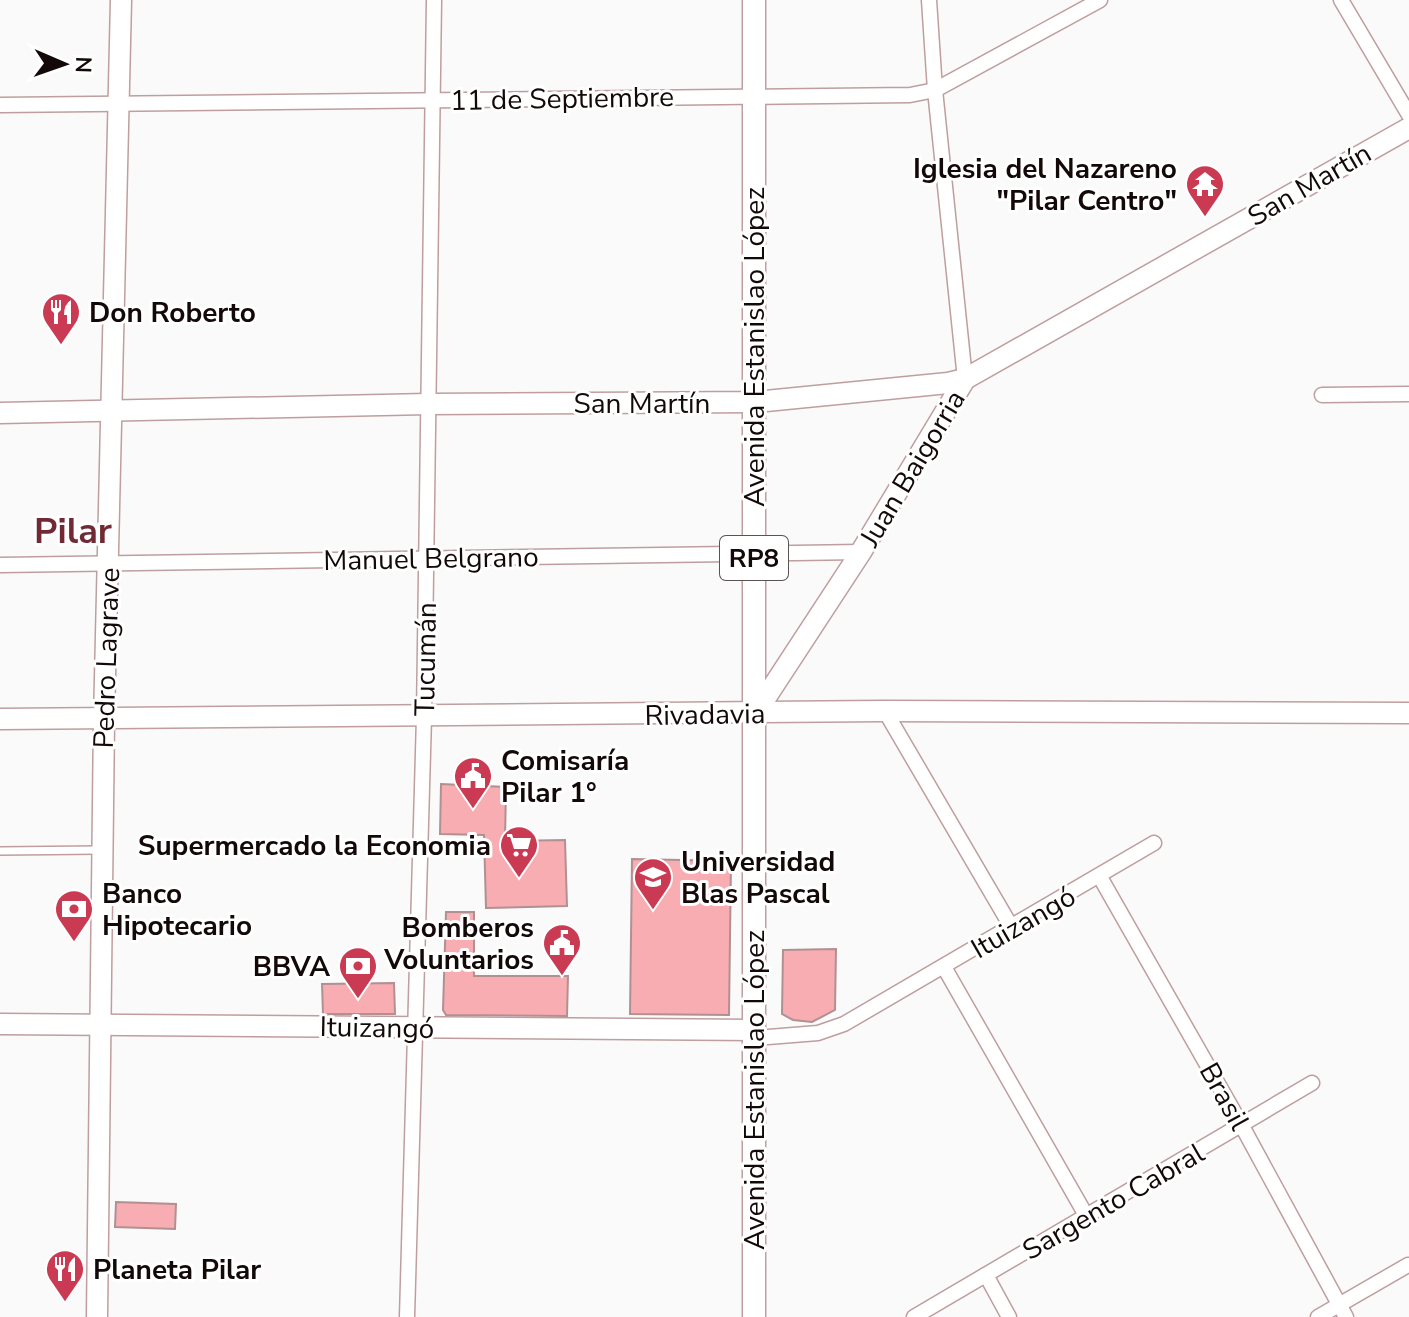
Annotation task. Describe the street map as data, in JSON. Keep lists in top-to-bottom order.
{
  "streets": {
    "main road": ["Avenida Estanislao López", "RP8"],
    "street": [
      "11 de Septiembre",
      "San Martín",
      "Juan Baigorria",
      "Manuel Belgrano",
      "Pedro Lagrave",
      "Tucumán",
      "Rivadavia",
      "Ituizangó",
      "Brasil",
      "Sargento Cabral"
    ]
  },
  "crossings": [
    ["11 de Septiembre", "Avenida Estanislao López"],
    ["11 de Septiembre", "Juan Baigorria"],
    ["11 de Septiembre", "Pedro Lagrave"],
    ["11 de Septiembre", "Tucumán"],
    ["San Martín", "Avenida Estanislao López"],
    ["San Martín", "Juan Baigorria"],
    ["San Martín", "Pedro Lagrave"],
    ["San Martín", "Tucumán"],
    ["Avenida Estanislao López", "Juan Baigorria"],
    ["Avenida Estanislao López", "Manuel Belgrano"],
    ["Avenida Estanislao López", "Rivadavia"],
    ["Avenida Estanislao López", "Ituizangó"],
    ["Juan Baigorria", "Manuel Belgrano"],
    ["Juan Baigorria", "Rivadavia"],
    ["Manuel Belgrano", "Pedro Lagrave"],
    ["Manuel Belgrano", "Tucumán"],
    ["Pedro Lagrave", "Rivadavia"],
    ["Pedro Lagrave", "Ituizangó"],
    ["Tucumán", "Rivadavia"],
    ["Tucumán", "Ituizangó"],
    ["Ituizangó", "Brasil"],
    ["Brasil", "Sargento Cabral"]
  ],
  "districts": ["Pilar"],
  "places": {
    "temple": ["Iglesia del Nazareno \"Pilar Centro\""],
    "restaurant": ["Don Roberto", "Planeta Pilar"],
    "public building": ["Comisaría Pilar 1°", "Bomberos Voluntarios"],
    "supermarket": ["Supermercado la Economia"],
    "school or university": ["Universidad Blas Pascal"],
    "bank": ["Banco Hipotecario", "BBVA"]
  },
  "north": "right"
}
